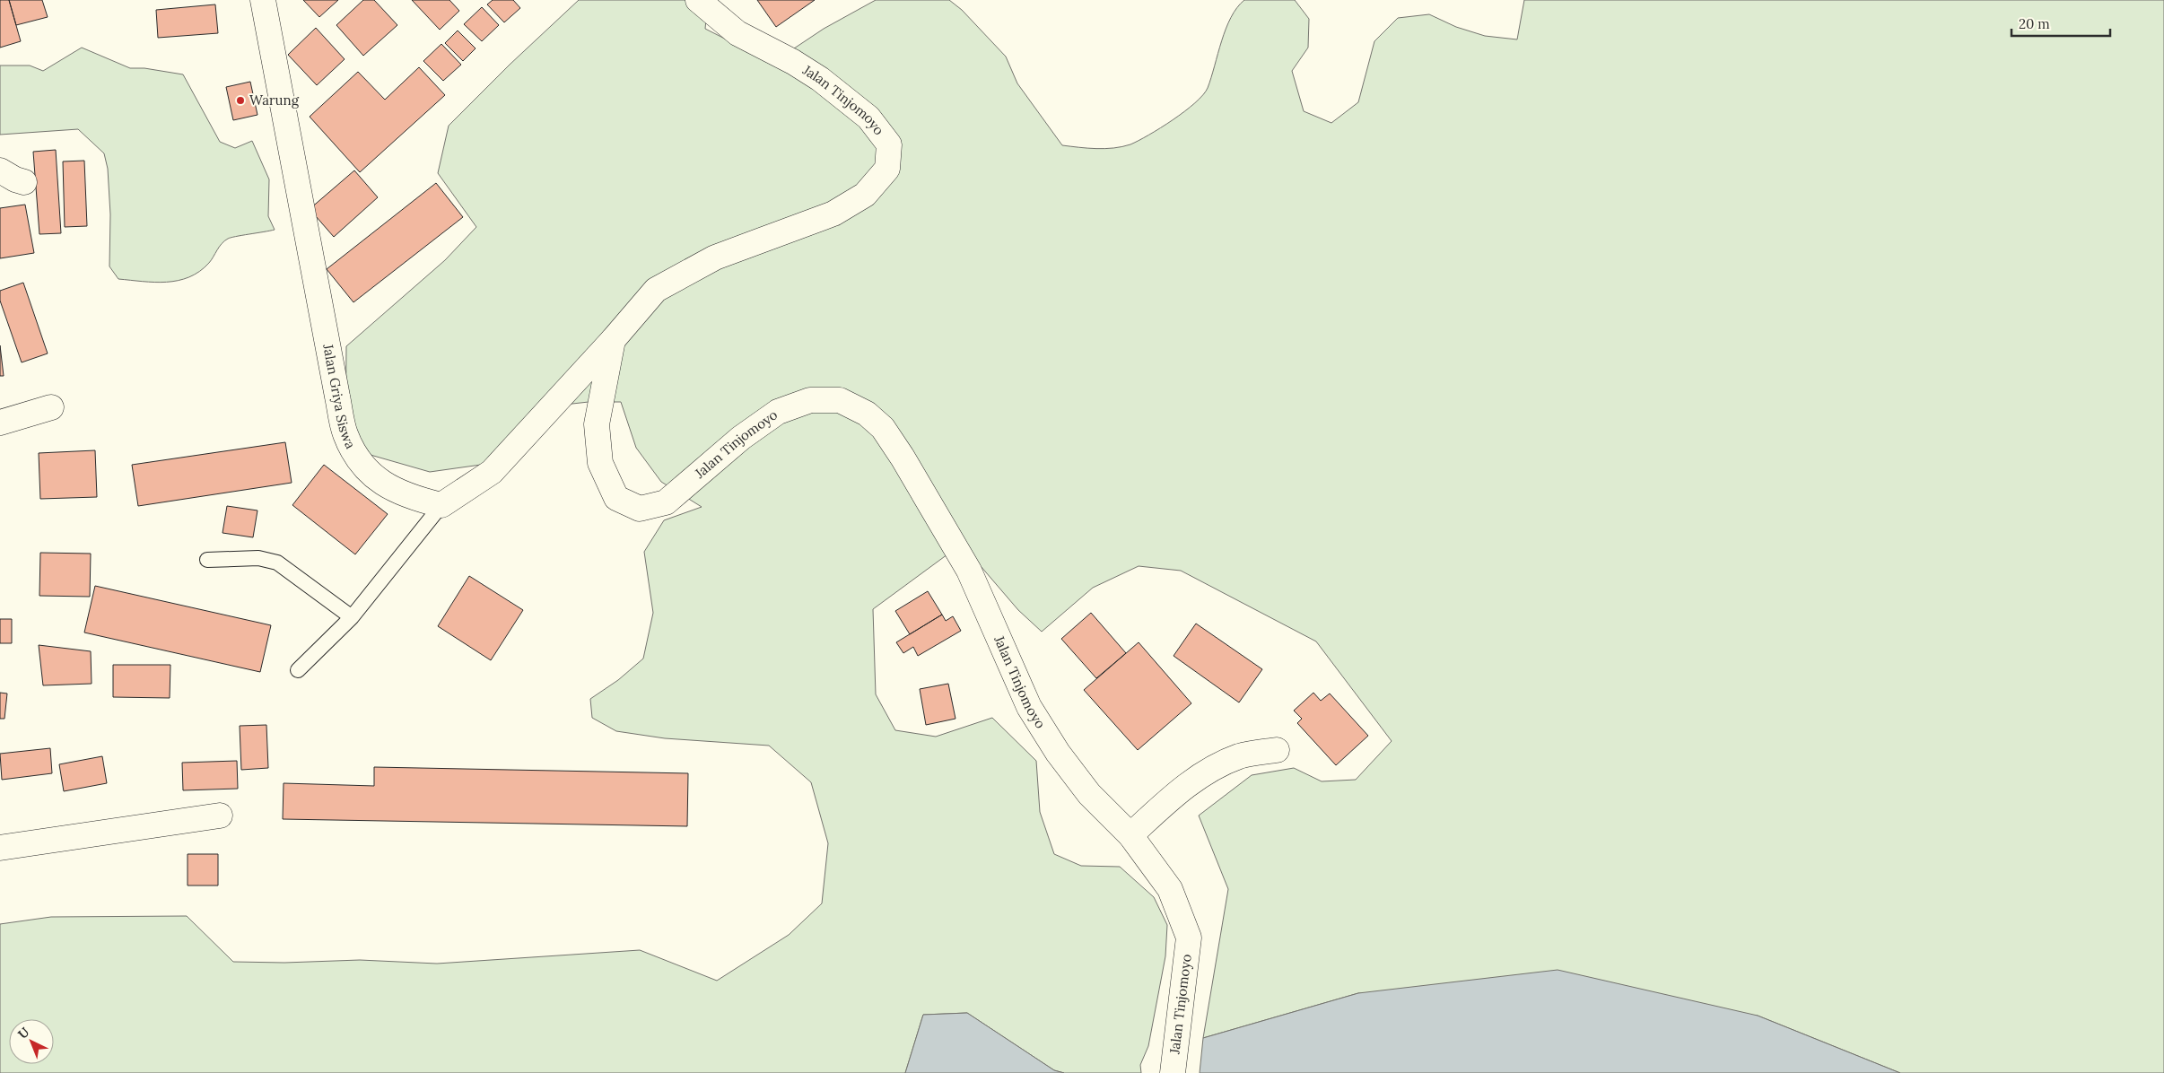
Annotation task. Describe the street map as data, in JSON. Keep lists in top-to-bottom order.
{
  "streets": {
    "street": ["Jalan Tinjomoyo", "Jalan Griya Siswa"]
  },
  "places": ["Warung"],
  "scale_bar": "20 m",
  "north": "top left"
}
